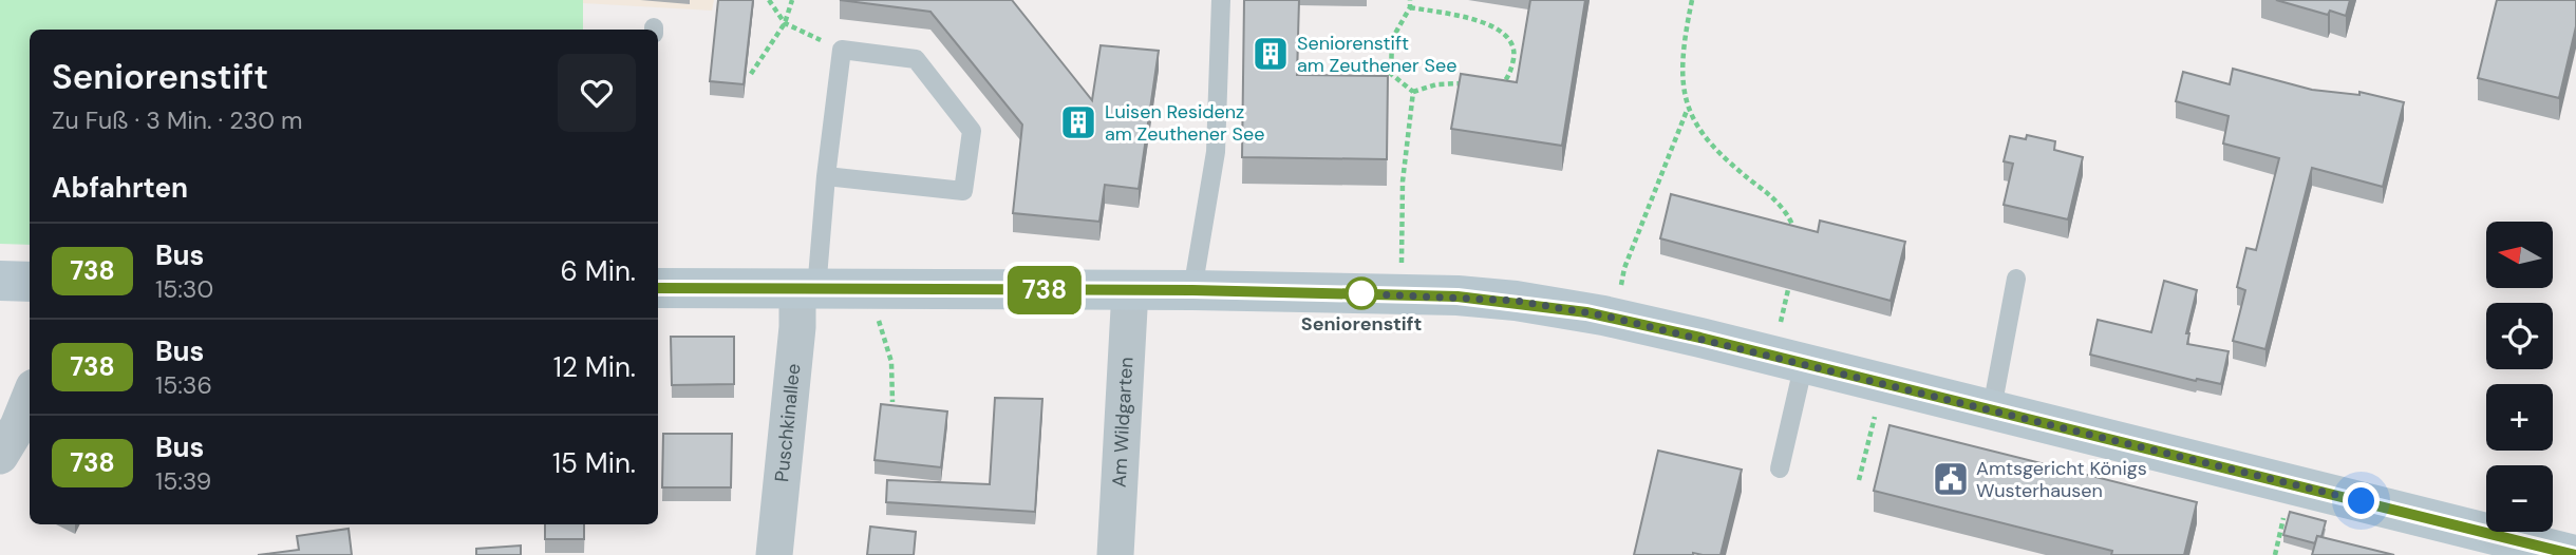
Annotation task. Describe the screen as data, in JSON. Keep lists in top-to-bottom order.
{
  "streets": {
    "street": ["Puschkinallee", "Am Wildgarten"]
  },
  "places": {
    "building": ["Seniorenstift am Zeuthener See", "Luisen Residenz am Zeuthener See"],
    "other": ["Seniorenstift"],
    "public building": ["Amtsgericht Königs Wusterhausen"]
  },
  "lines": ["bus line 738"],
  "north": "left",
  "page": {
    "on_map": "738",
    "heading": [
      ["Seniorenstift", "Zu Fuß · 3 Min. · 230 m"],
      "Abfahrten"
    ],
    "map_buttons": ["+", "−"],
    "list": [
      {
        "mark": "738",
        "name": "Bus",
        "note": "15:30",
        "value": "6 Min."
      },
      {
        "mark": "738",
        "name": "Bus",
        "note": "15:36",
        "value": "12 Min."
      },
      {
        "mark": "738",
        "name": "Bus",
        "note": "15:39",
        "value": "15 Min."
      }
    ]
  }
}
